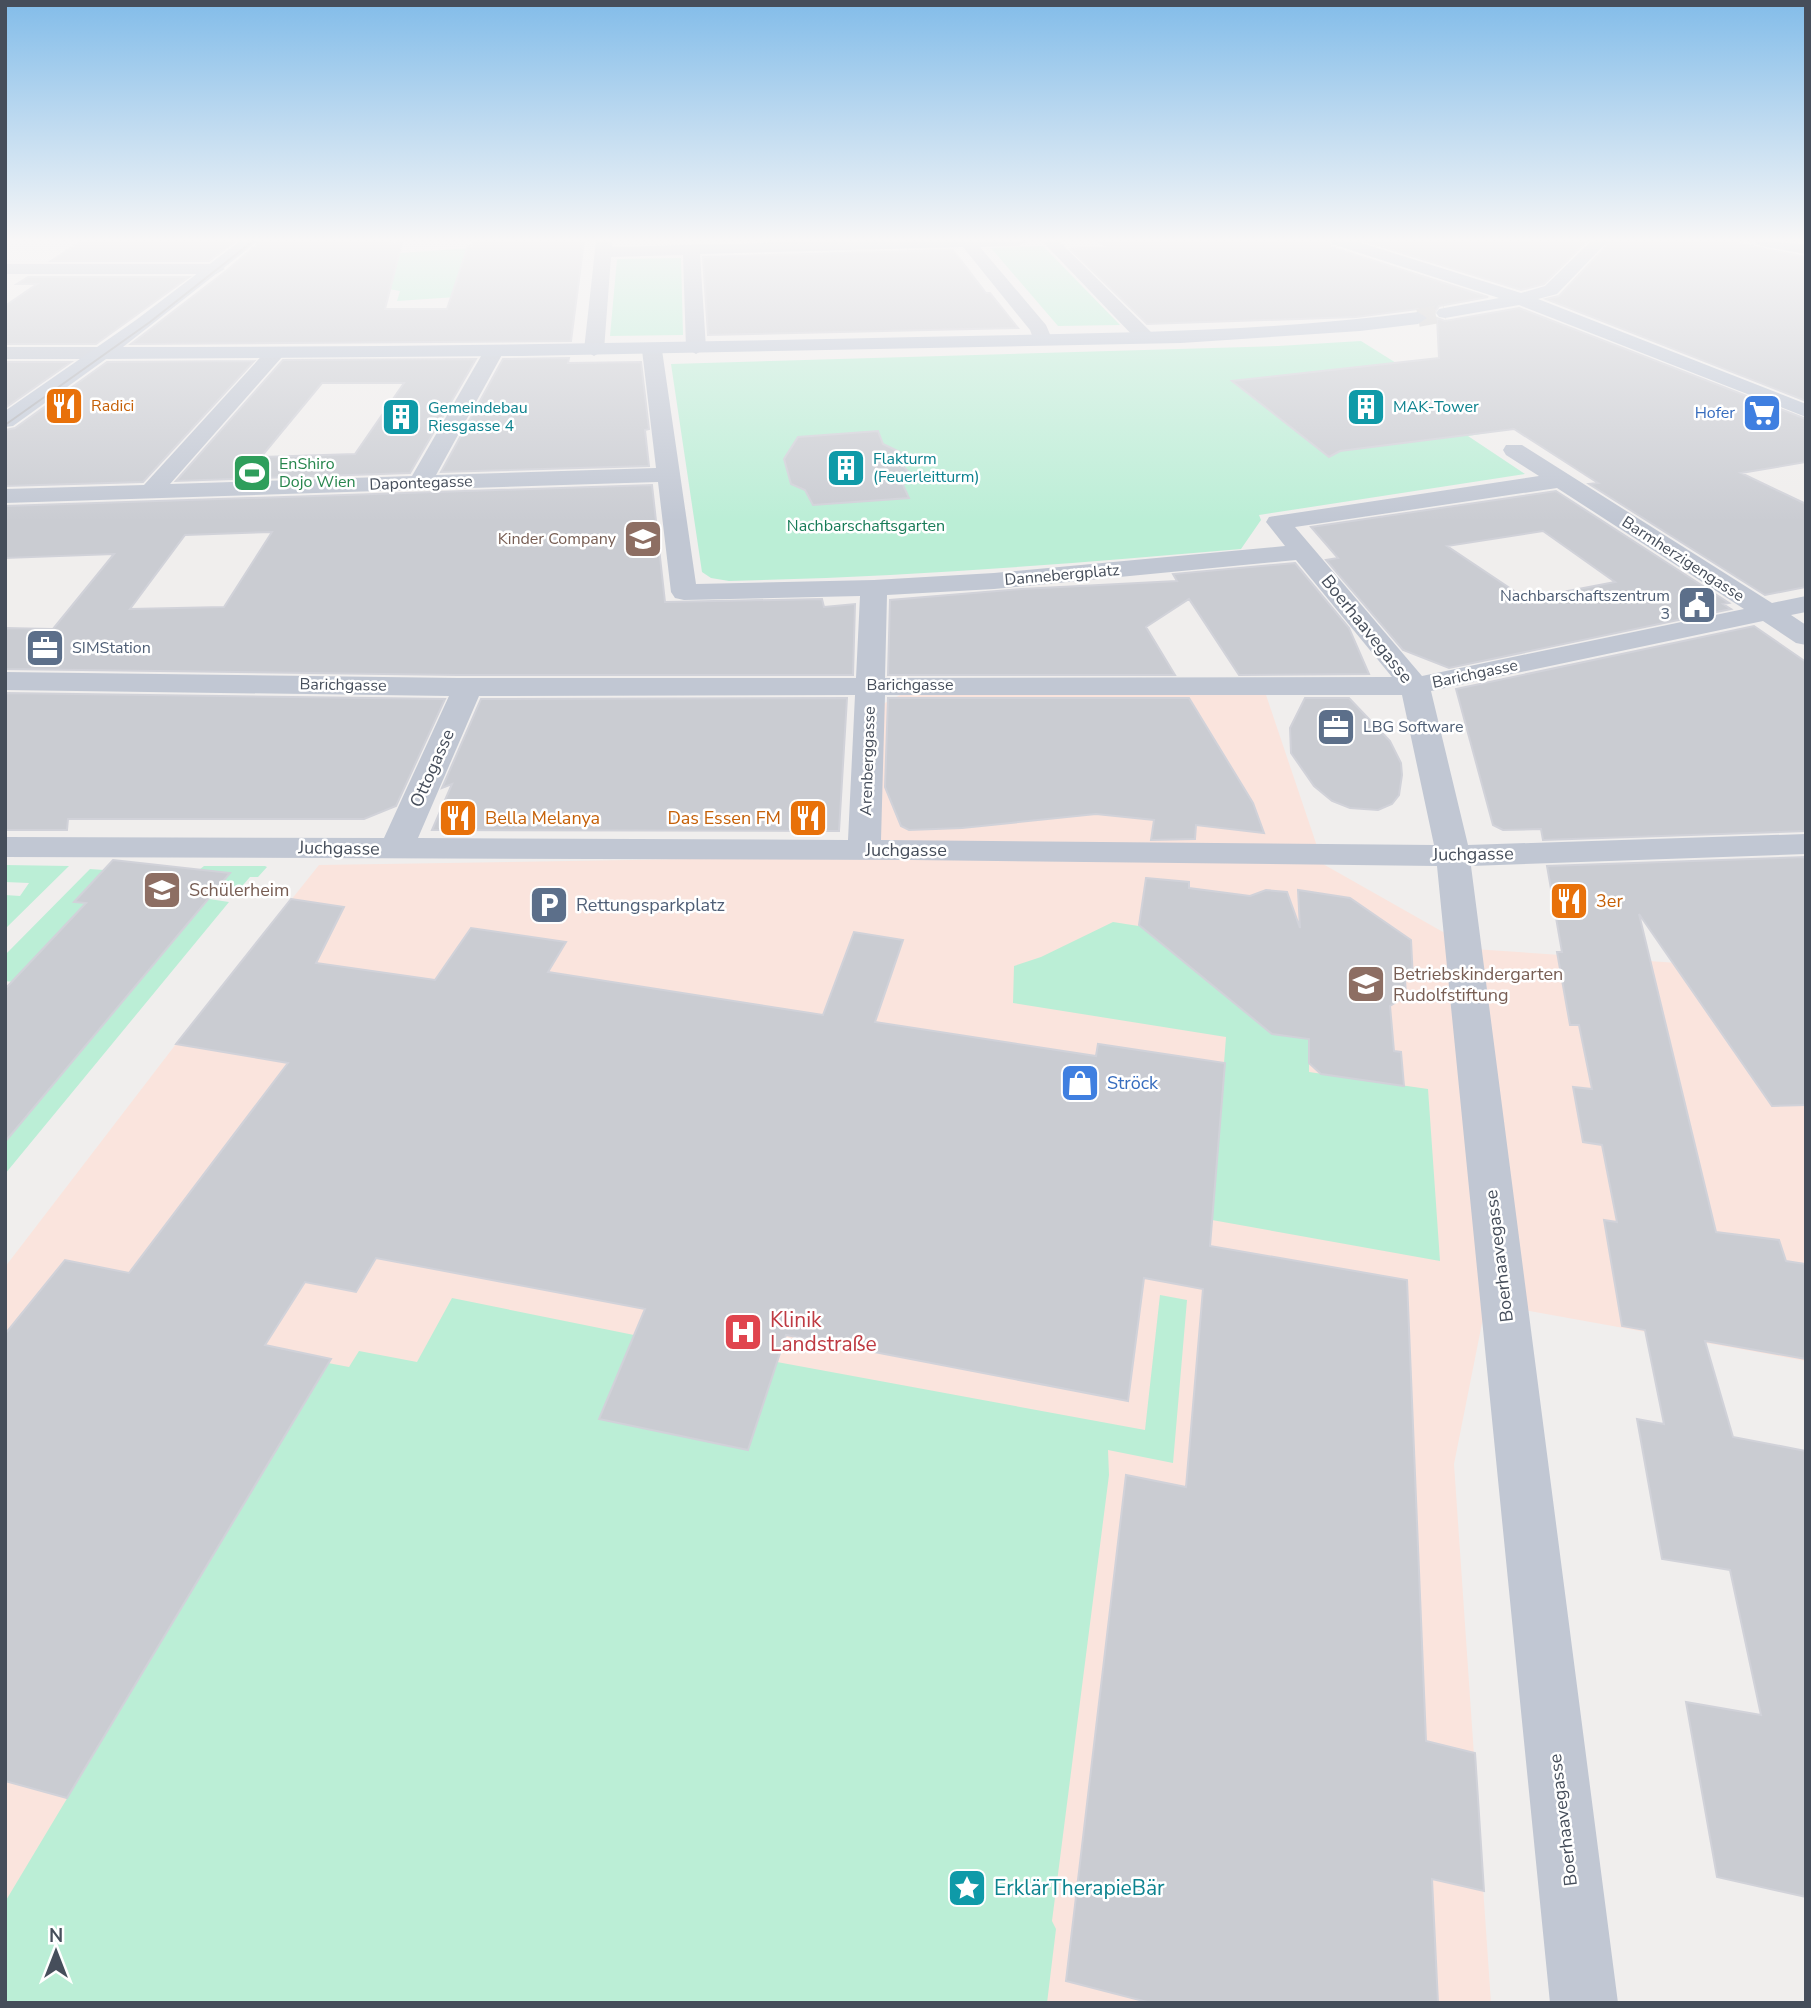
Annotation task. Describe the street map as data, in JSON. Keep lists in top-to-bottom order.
{
  "streets": {
    "street": [
      "Dapontegasse",
      "Barmherzigengasse",
      "Dannebergplatz",
      "Boerhaavegasse",
      "Barichgasse",
      "Arenberggasse",
      "Ottogasse",
      "Juchgasse"
    ]
  },
  "crossings": [
    ["Dapontegasse", "Dannebergplatz"],
    ["Barmherzigengasse", "Barichgasse"],
    ["Dannebergplatz", "Boerhaavegasse"],
    ["Dannebergplatz", "Arenberggasse"],
    ["Boerhaavegasse", "Barichgasse"],
    ["Boerhaavegasse", "Juchgasse"],
    ["Barichgasse", "Arenberggasse"],
    ["Barichgasse", "Ottogasse"],
    ["Arenberggasse", "Juchgasse"],
    ["Ottogasse", "Juchgasse"]
  ],
  "parks": ["Nachbarschaftsgarten"],
  "places": {
    "restaurant": [
      "Radici",
      "Bella Melanya",
      "Das Essen FM",
      "3er"
    ],
    "building": ["MAK-Tower", "Gemeindebau Riesgasse 4", "Flakturm (Feuerleitturm)"],
    "supermarket": ["Hofer"],
    "sports": ["EnShiro Dojo Wien"],
    "school or university": ["Kinder Company", "Schülerheim", "Betriebskindergarten Rudolfstiftung"],
    "public building": ["Nachbarschaftszentrum 3"],
    "office": ["SIMStation", "LBG Software"],
    "parking": ["Rettungsparkplatz"],
    "shop": ["Ströck"],
    "hospital": ["Klinik Landstraße"],
    "place": ["ErklärTherapieBär"]
  },
  "north": "top"
}
